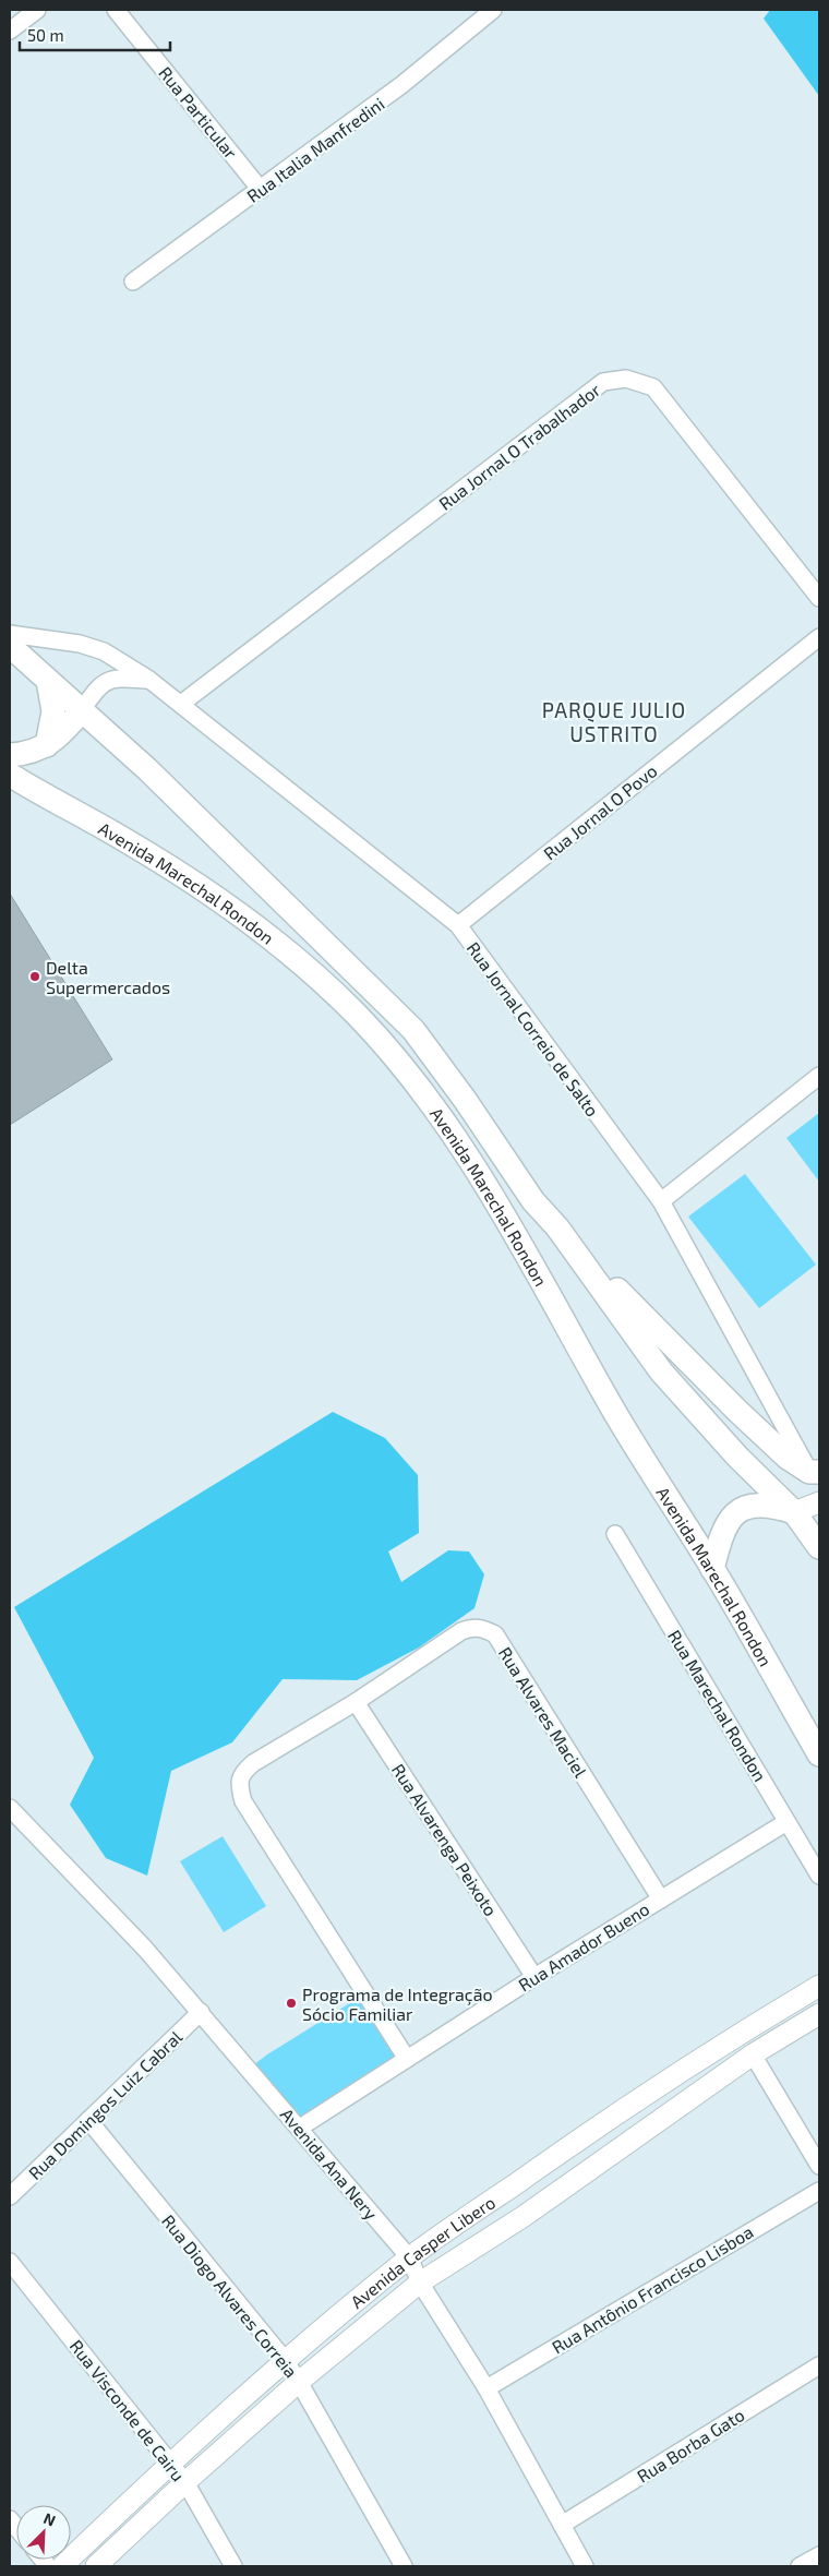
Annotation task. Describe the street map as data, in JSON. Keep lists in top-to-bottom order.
{
  "streets": {
    "main road": ["Avenida Marechal Rondon"],
    "street": [
      "Rua Particular",
      "Rua Italia Manfredini",
      "Rua Jornal O Trabalhador",
      "Rua Jornal O Povo",
      "Rua Jornal Correio de Salto",
      "Rua Marechal Rondon",
      "Rua Alvares Maciel",
      "Rua Alvarenga Peixoto",
      "Rua Amador Bueno",
      "Rua Domingos Luiz Cabral",
      "Avenida Ana Nery",
      "Avenida Casper Libero",
      "Rua Antônio Francisco Lisboa",
      "Rua Diogo Alvares Correia",
      "Rua Visconde de Cairu",
      "Rua Borba Gato"
    ]
  },
  "crossings": [
    ["Rua Particular", "Rua Italia Manfredini"],
    ["Rua Jornal O Trabalhador", "Rua Jornal Correio de Salto"],
    ["Rua Jornal O Povo", "Rua Jornal Correio de Salto"],
    ["Rua Marechal Rondon", "Rua Amador Bueno"],
    ["Rua Alvares Maciel", "Rua Alvarenga Peixoto"],
    ["Rua Alvares Maciel", "Rua Amador Bueno"],
    ["Rua Alvarenga Peixoto", "Rua Amador Bueno"],
    ["Rua Amador Bueno", "Avenida Ana Nery"],
    ["Rua Domingos Luiz Cabral", "Avenida Ana Nery"],
    ["Rua Domingos Luiz Cabral", "Rua Diogo Alvares Correia"],
    ["Avenida Ana Nery", "Avenida Casper Libero"],
    ["Avenida Ana Nery", "Rua Antônio Francisco Lisboa"],
    ["Avenida Ana Nery", "Rua Borba Gato"],
    ["Avenida Casper Libero", "Rua Diogo Alvares Correia"],
    ["Avenida Casper Libero", "Rua Visconde de Cairu"]
  ],
  "districts": ["PARQUE JULIO USTRITO"],
  "places": ["Delta Supermercados", "Programa de Integração Sócio Familiar"],
  "scale_bar": "50 m",
  "north": "top right"
}
